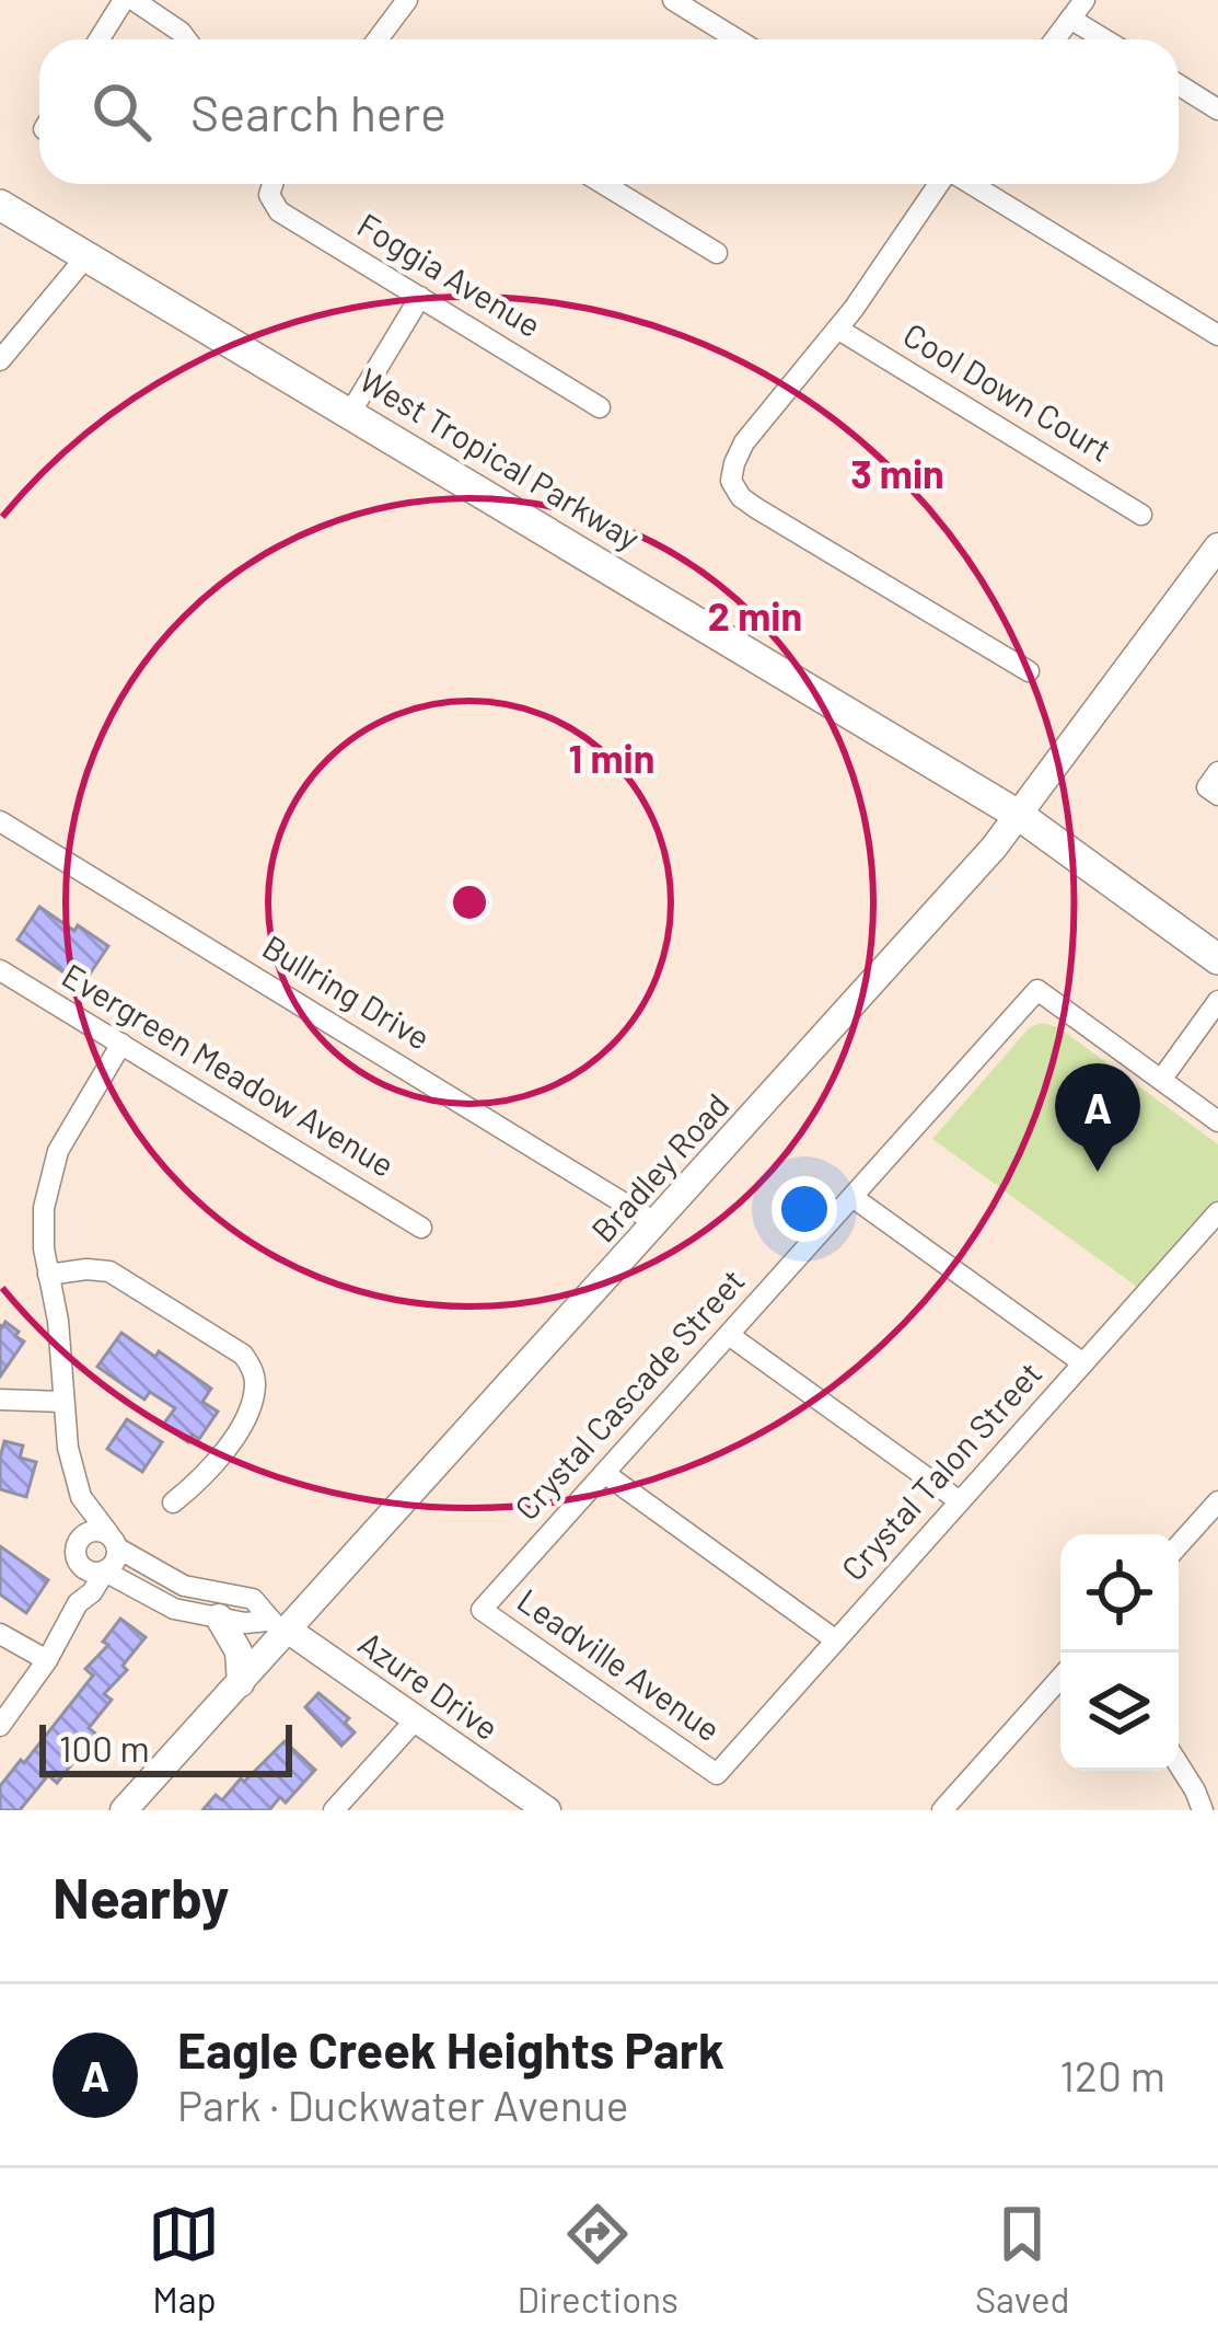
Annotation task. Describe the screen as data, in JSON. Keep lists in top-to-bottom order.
{
  "streets": {
    "main road": ["West Tropical Parkway"],
    "street": [
      "Foggia Avenue",
      "Cool Down Court",
      "Bullring Drive",
      "Evergreen Meadow Avenue",
      "Bradley Road",
      "Crystal Cascade Street",
      "Crystal Talon Street",
      "Leadville Avenue",
      "Azure Drive"
    ]
  },
  "crossings": [
    ["West Tropical Parkway", "Bradley Road"],
    ["Bullring Drive", "Bradley Road"],
    ["Bradley Road", "Azure Drive"],
    ["Crystal Cascade Street", "Leadville Avenue"],
    ["Crystal Talon Street", "Leadville Avenue"]
  ],
  "scale_bar": "100 m",
  "page": {
    "search": "Search here",
    "pins": "A",
    "scale": "100 m",
    "heading": "Nearby",
    "list": [
      {
        "mark": "A",
        "name": "Eagle Creek Heights Park",
        "note": "Park · Duckwater Avenue",
        "value": "120 m"
      }
    ],
    "nav": ["Map", "Directions", "Saved"]
  },
  "rings": ["3 min", "2 min", "1 min"]
}
